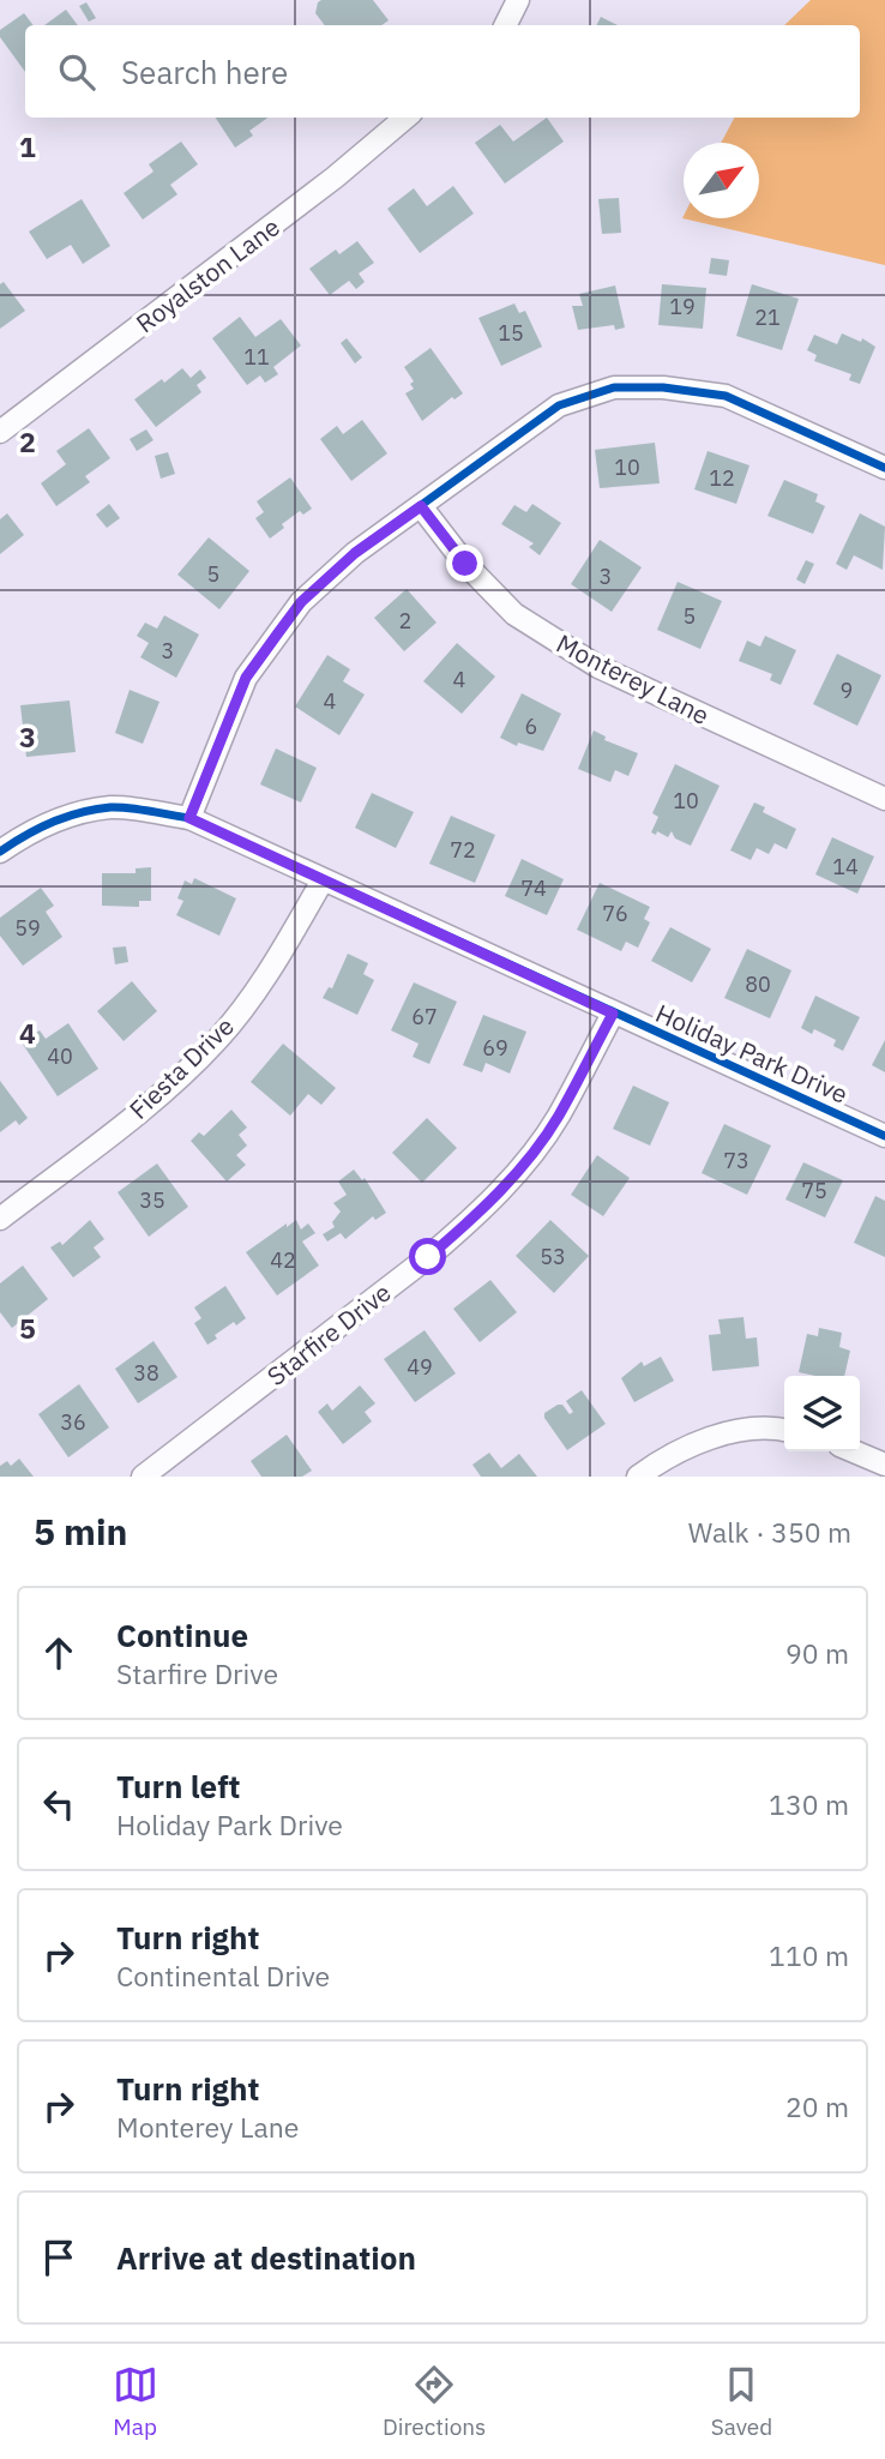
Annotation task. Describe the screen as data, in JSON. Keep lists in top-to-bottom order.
{
  "streets": {
    "street": [
      "Royalston Lane",
      "Monterey Lane",
      "Holiday Park Drive",
      "Fiesta Drive",
      "Starfire Drive"
    ]
  },
  "crossings": [
    ["Holiday Park Drive", "Fiesta Drive"],
    ["Holiday Park Drive", "Starfire Drive"]
  ],
  "house_numbers": [
    "19",
    "21",
    "15",
    "11",
    "10",
    "12",
    "5",
    "3",
    "5",
    "2",
    "3",
    "4",
    "9",
    "4",
    "6",
    "10",
    "72",
    "14",
    "74",
    "76",
    "59",
    "80",
    "67",
    "69",
    "40",
    "73",
    "75",
    "35",
    "53",
    "42",
    "49",
    "38",
    "36"
  ],
  "north": "top right",
  "page": {
    "search": "Search here",
    "heading": ["5 min", "Walk · 350 m"],
    "list": [
      ["Continue", "Starfire Drive", "90 m"],
      ["Turn left", "Holiday Park Drive", "130 m"],
      ["Turn right", "Continental Drive", "110 m"],
      ["Turn right", "Monterey Lane", "20 m"],
      "Arrive at destination"
    ],
    "nav": ["Map", "Directions", "Saved"]
  },
  "grid": {
    "rows": [
      "1",
      "2",
      "3",
      "4",
      "5"
    ]
  }
}
